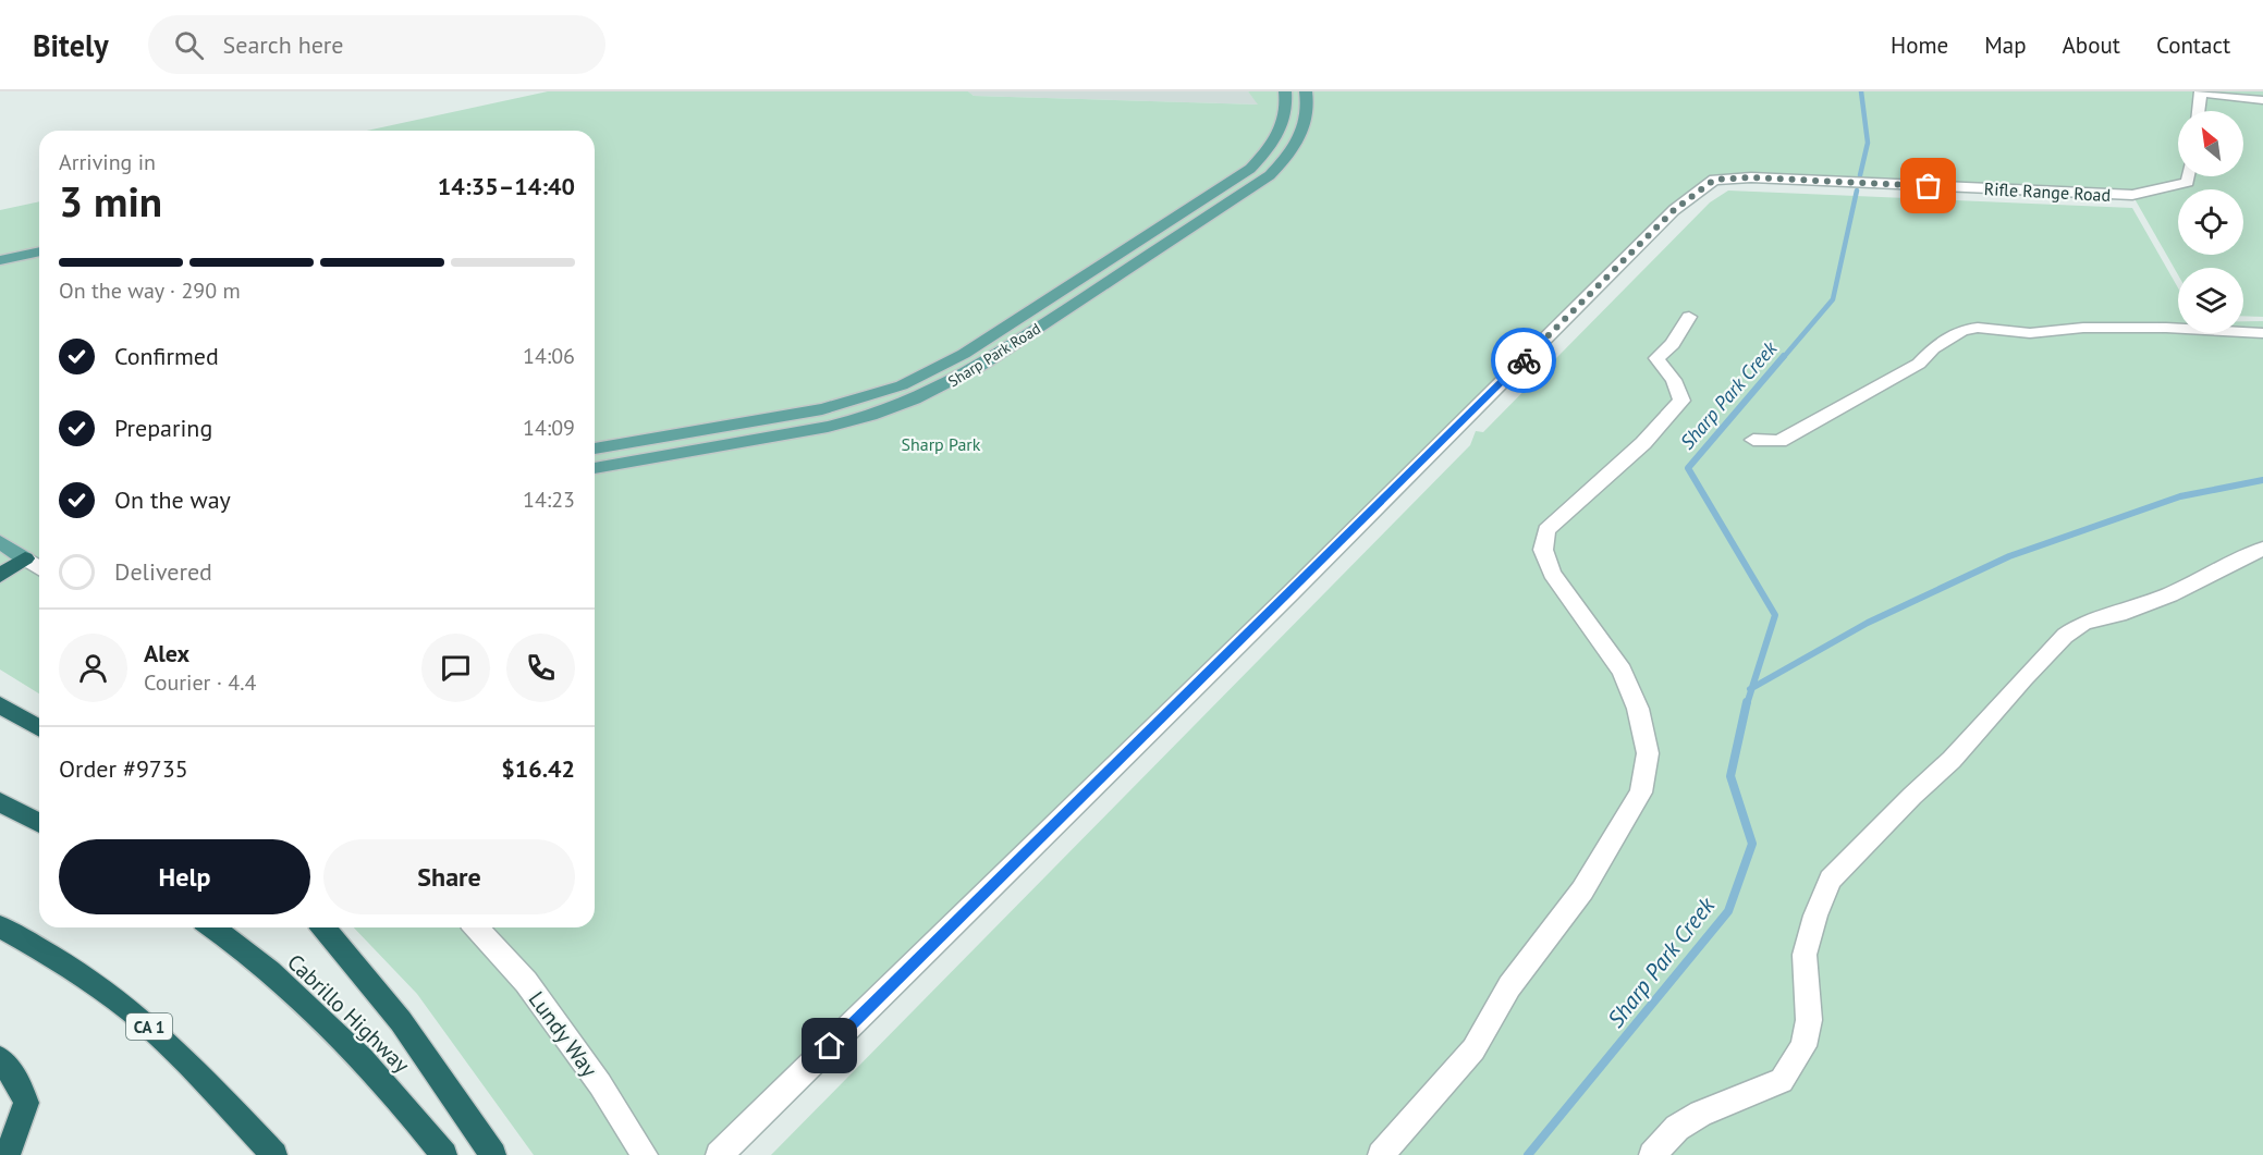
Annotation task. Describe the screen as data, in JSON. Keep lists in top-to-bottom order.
{
  "streets": {
    "highway": ["Cabrillo Highway", "CA 1"],
    "main road": ["Sharp Park Road"],
    "street": ["Rifle Range Road", "Lundy Way"]
  },
  "water": ["Sharp Park Creek"],
  "parks": ["Sharp Park"],
  "north": "top left",
  "page": {
    "header": "Bitely",
    "search": "Search here",
    "nav": [
      "Home",
      "Map",
      "About",
      "Contact"
    ],
    "heading": ["3 min", "Arriving in", "14:35–14:40"],
    "panel": [
      "Alex",
      "Courier · 4.4",
      "Order #9735",
      "$16.42"
    ],
    "bar": "On the way · 290 m",
    "list": [
      ["Confirmed", "14:06"],
      ["Preparing", "14:09"],
      ["On the way", "14:23"],
      "Delivered"
    ],
    "buttons": ["Help", "Share"]
  }
}
